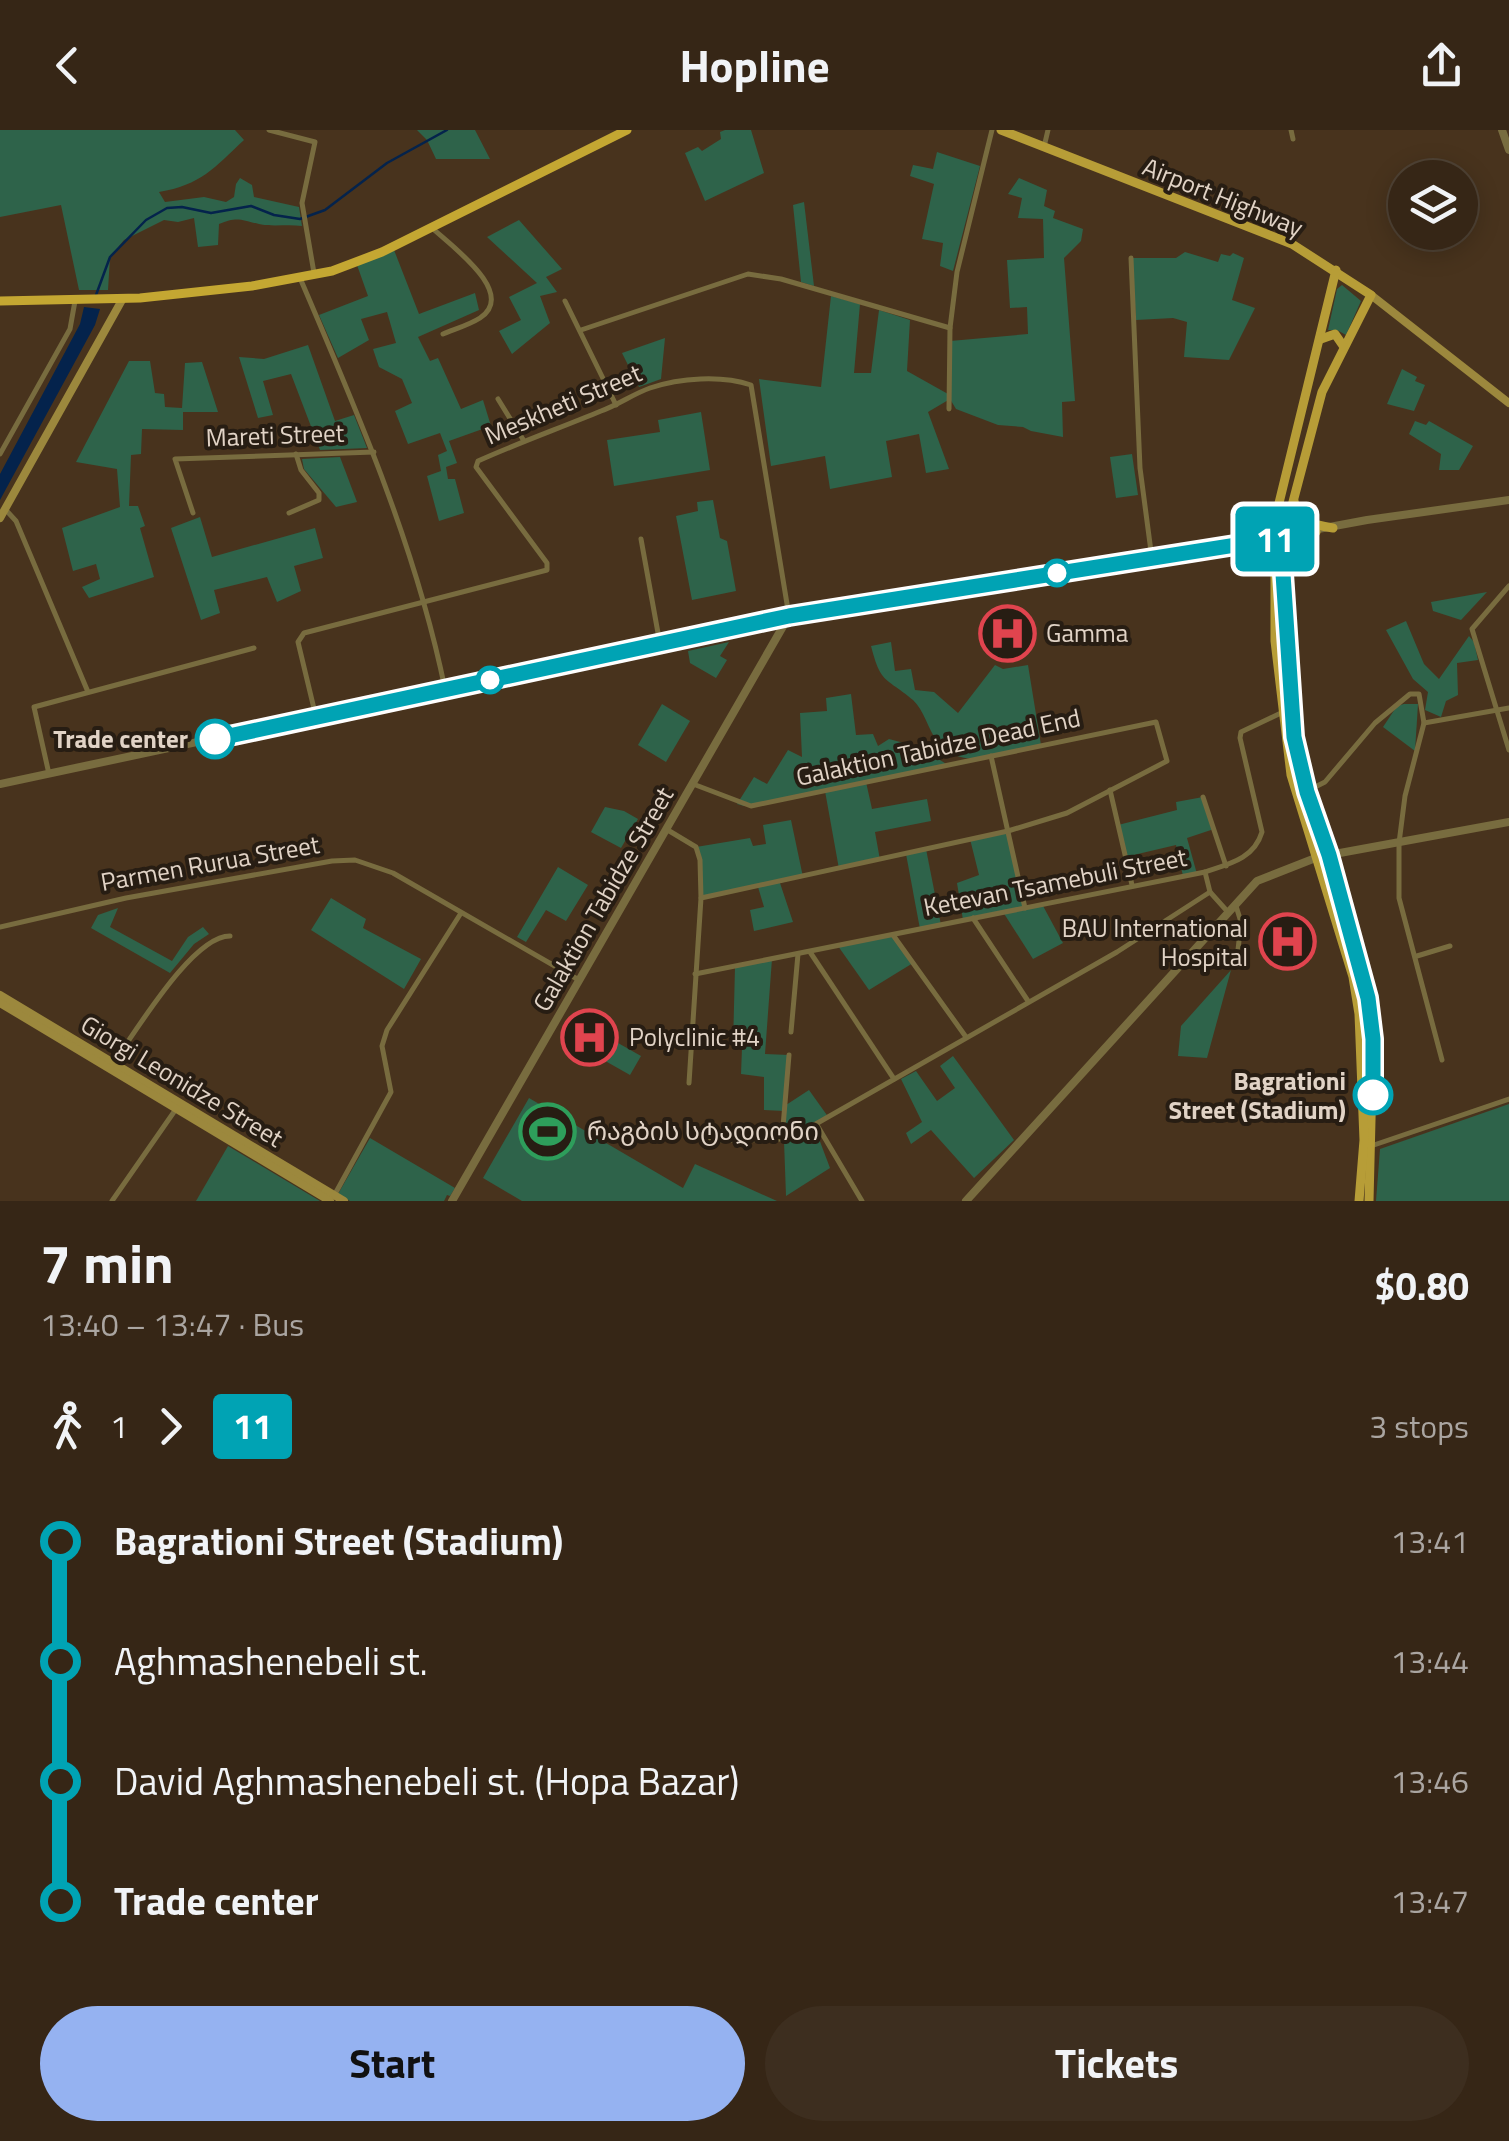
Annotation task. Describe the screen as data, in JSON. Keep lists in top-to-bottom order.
{
  "streets": {
    "main road": ["Airport Highway", "Giorgi Leonidze Street"],
    "street": [
      "Meskheti Street",
      "Mareti Street",
      "Galaktion Tabidze Dead End",
      "Parmen Rurua Street",
      "Ketevan Tsamebuli Street",
      "Galaktion Tabidze Street"
    ]
  },
  "crossings": [
    ["Meskheti Street", "Galaktion Tabidze Street"],
    ["Galaktion Tabidze Dead End", "Galaktion Tabidze Street"],
    ["Parmen Rurua Street", "Galaktion Tabidze Street"]
  ],
  "places": {
    "hospital": ["Gamma", "BAU International Hospital", "Polyclinic #4"],
    "other": ["Trade center", "Bagrationi Street (Stadium)"],
    "sports": ["რაგბის სტადიონი"]
  },
  "lines": ["bus line 11"],
  "page": {
    "header": "Hopline",
    "on_map": "11",
    "heading": ["7 min", "13:40 – 13:47 · Bus", "$0.80"],
    "legs": ["1", "11", "3 stops"],
    "list": [
      {
        "name": "Bagrationi Street (Stadium)",
        "value": "13:41"
      },
      {
        "name": "Aghmashenebeli st.",
        "value": "13:44"
      },
      {
        "name": "David Aghmashenebeli st. (Hopa Bazar)",
        "value": "13:46"
      },
      {
        "name": "Trade center",
        "value": "13:47"
      }
    ],
    "buttons": ["Start", "Tickets"]
  }
}
